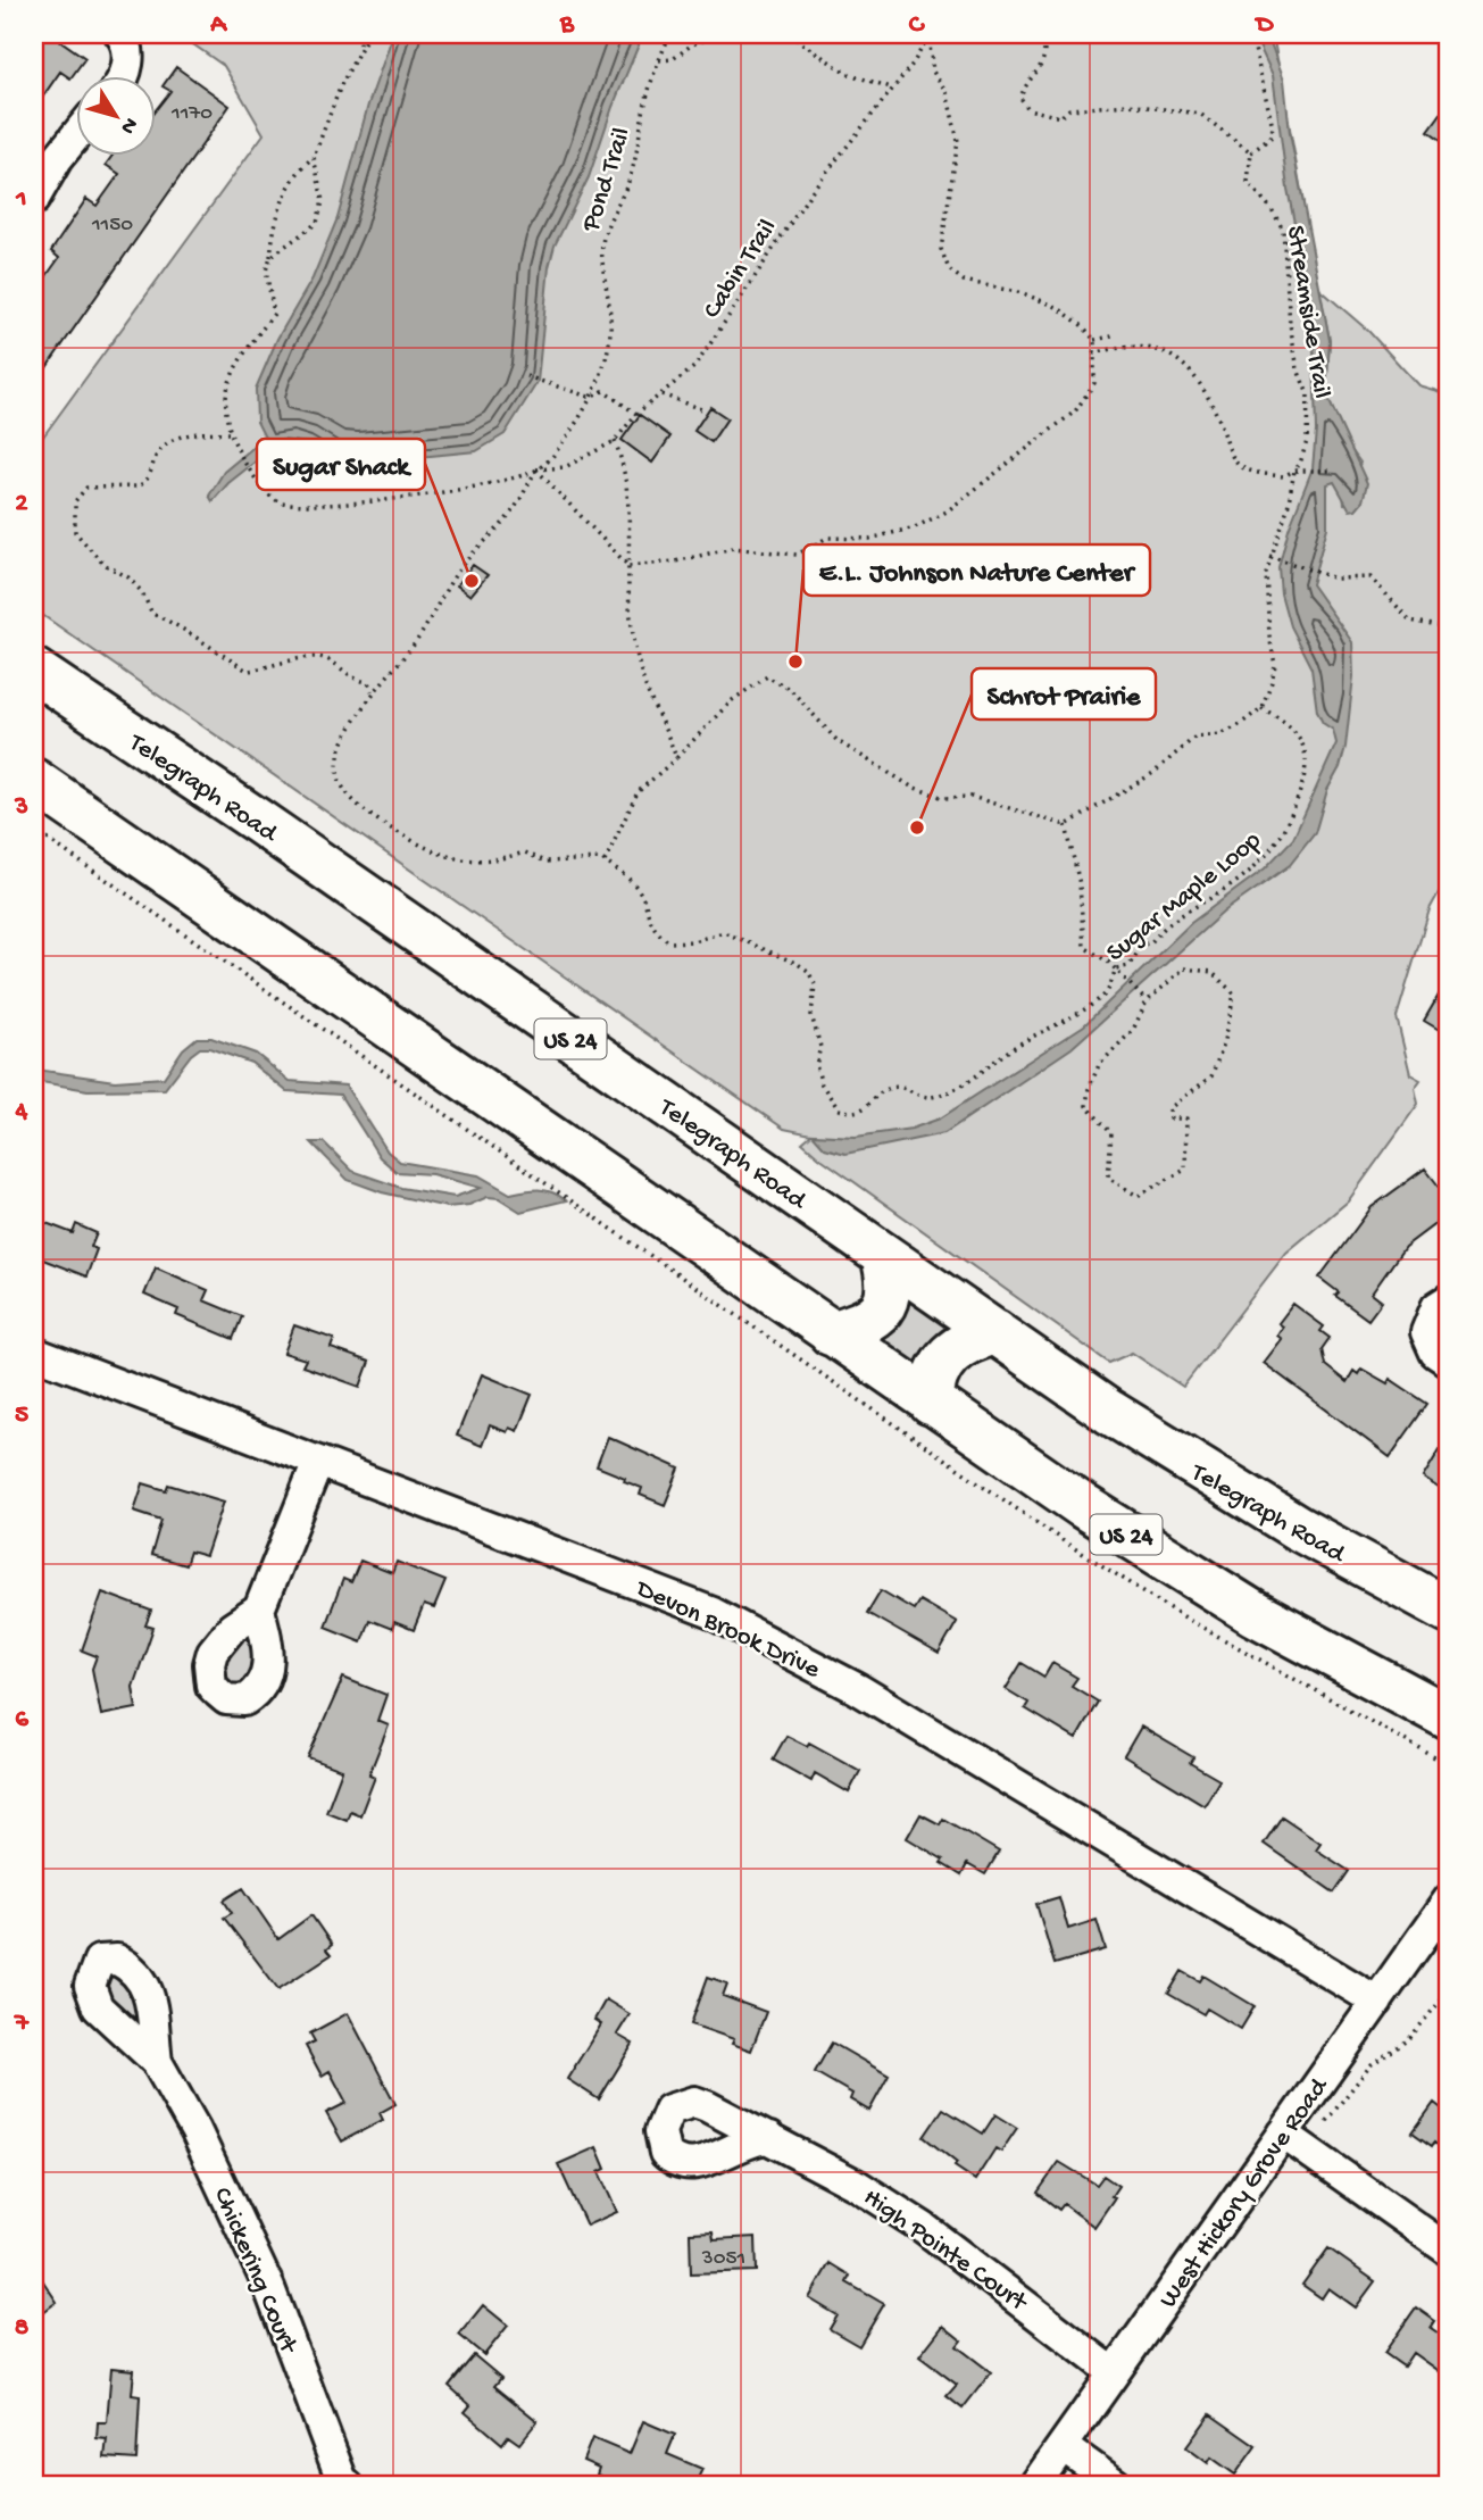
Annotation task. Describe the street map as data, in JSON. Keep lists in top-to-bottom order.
{
  "streets": {
    "highway": ["Telegraph Road", "US 24"],
    "street": [
      "Devon Brook Drive",
      "West Hickory Grove Road",
      "High Pointe Court",
      "Chickering Court"
    ],
    "path": [
      "Pond Trail",
      "Cabin Trail",
      "Streamside Trail",
      "Sugar Maple Loop"
    ]
  },
  "crossings": [
    ["Pond Trail", "Cabin Trail"],
    ["Streamside Trail", "Sugar Maple Loop"],
    ["Devon Brook Drive", "West Hickory Grove Road"],
    ["West Hickory Grove Road", "High Pointe Court"]
  ],
  "places": ["Sugar Shack", "E.L. Johnson Nature Center", "Schrot Prairie"],
  "house_numbers": ["1170", "1150", "3051"],
  "north": "bottom right",
  "grid": {
    "columns": [
      "A",
      "B",
      "C",
      "D"
    ],
    "rows": [
      "1",
      "2",
      "3",
      "4",
      "5",
      "6",
      "7",
      "8"
    ]
  }
}
